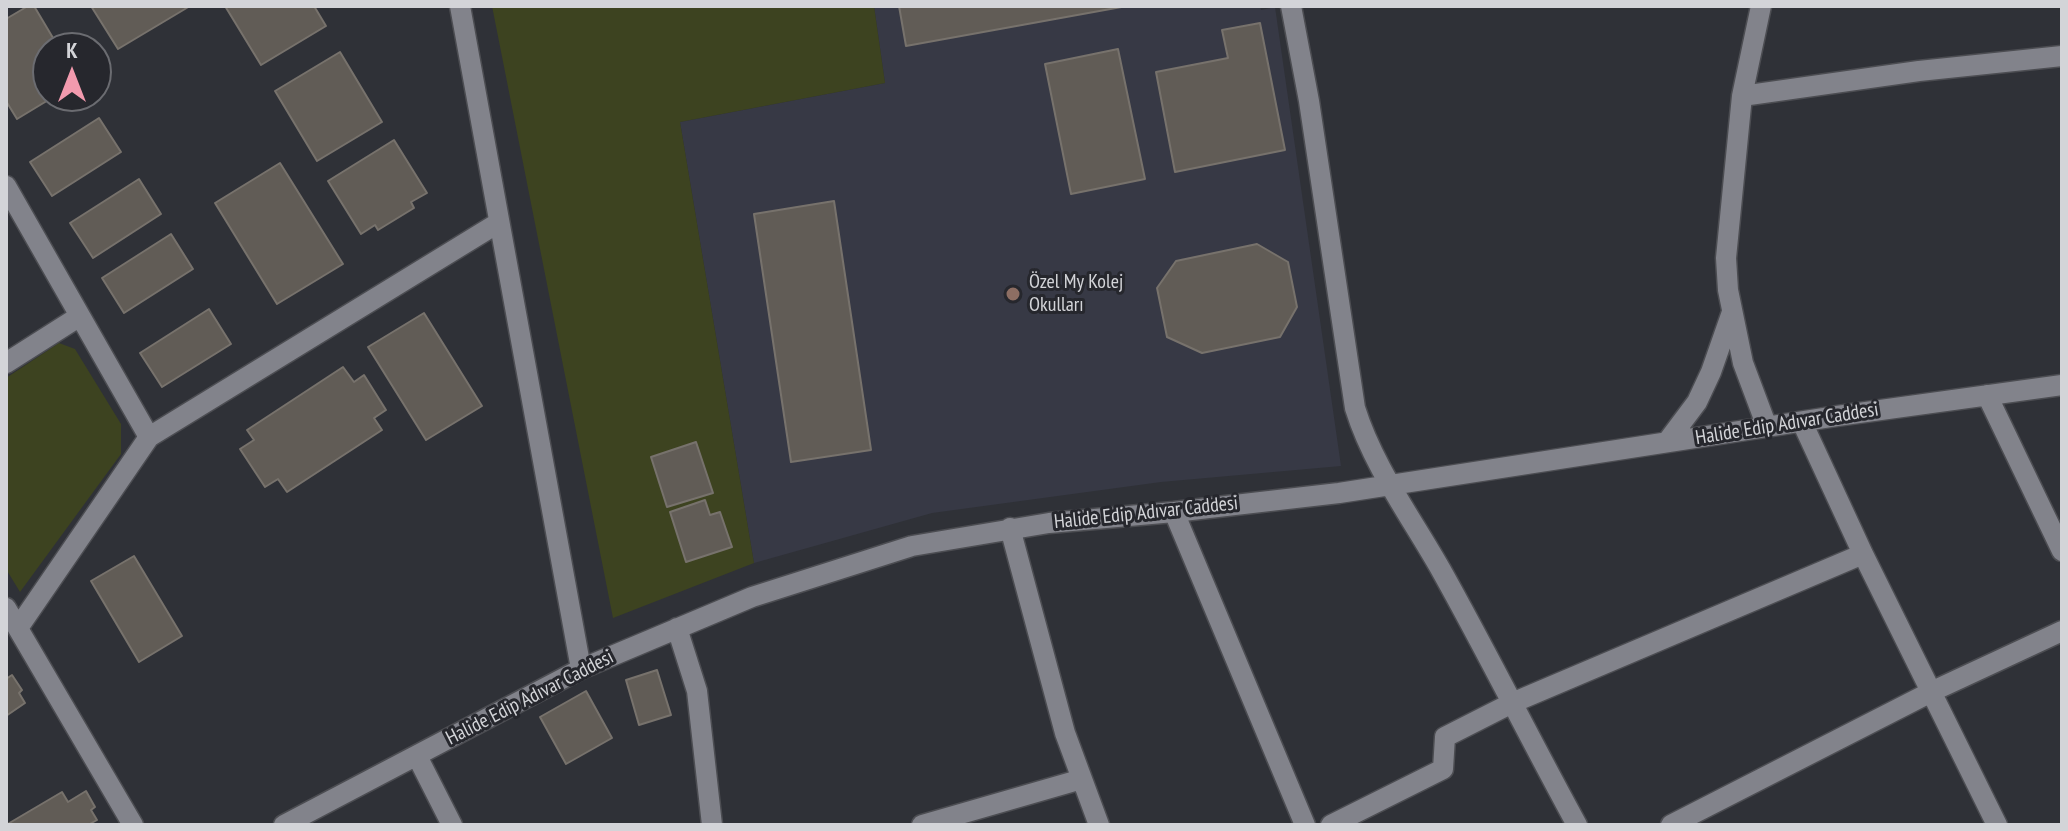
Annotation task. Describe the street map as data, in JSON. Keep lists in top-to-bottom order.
{
  "streets": {
    "street": ["Halide Edip Adıvar Caddesi"]
  },
  "places": ["Özel My Kolej Okulları"],
  "north": "top"
}
